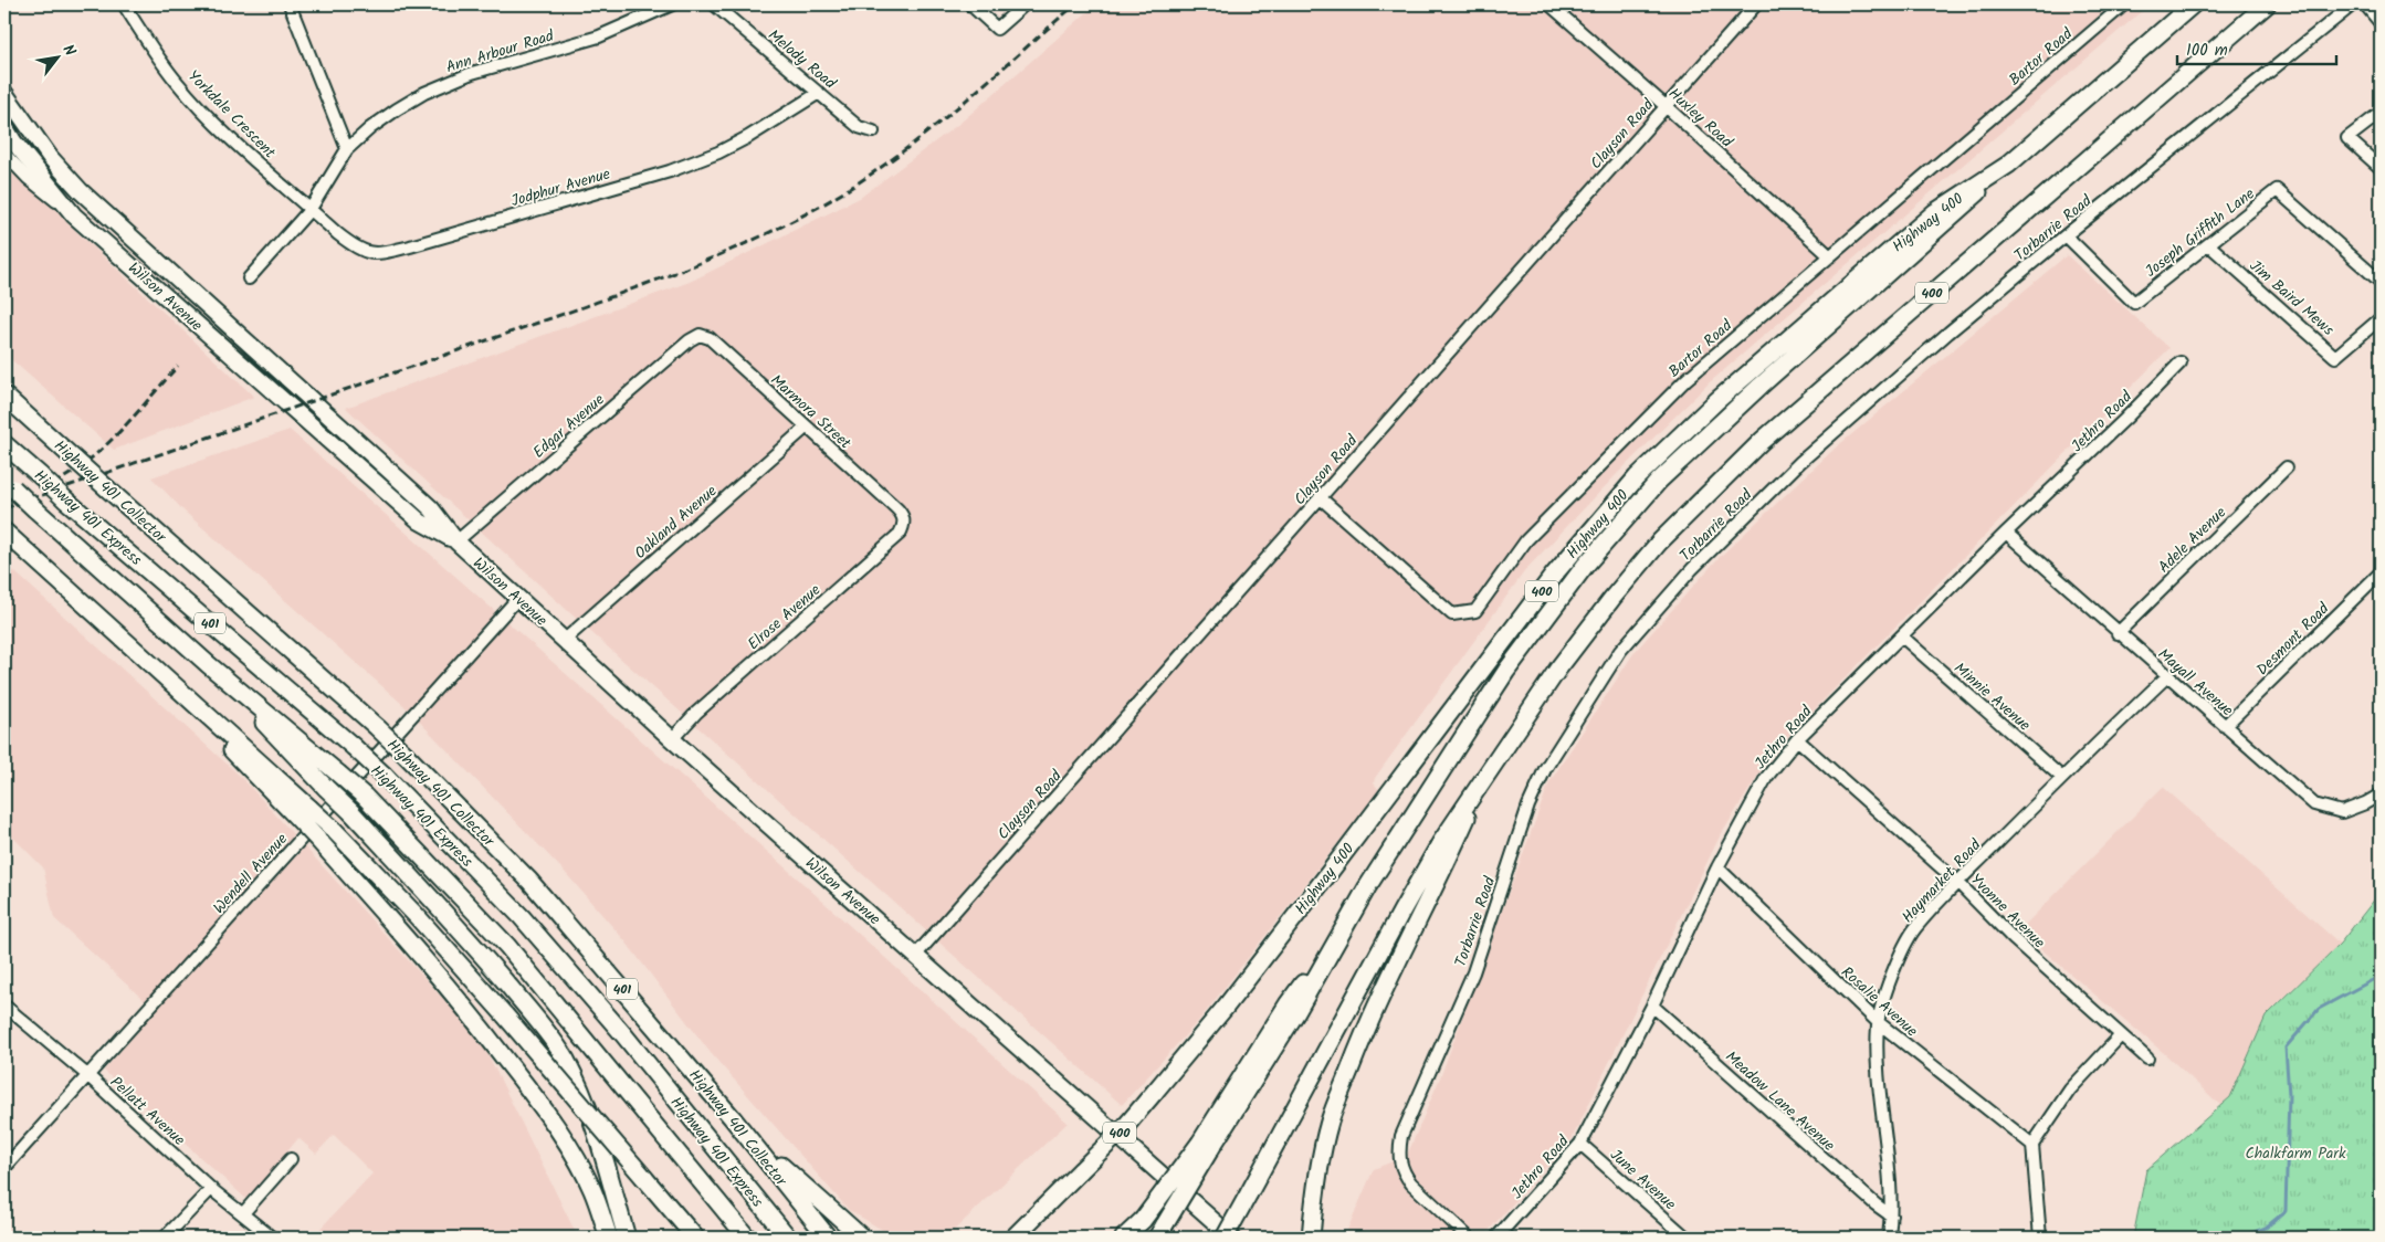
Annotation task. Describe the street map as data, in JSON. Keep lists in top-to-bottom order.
{
  "streets": {
    "highway": [
      "Highway 400",
      "400",
      "Highway 401 Collector",
      "Highway 401 Express",
      "401"
    ],
    "main road": ["Wilson Avenue"],
    "street": [
      "Ann Arbour Road",
      "Bartor Road",
      "Melody Road",
      "Yorkdale Crescent",
      "Huxley Road",
      "Clayson Road",
      "Jodphur Avenue",
      "Torbarrie Road",
      "Joseph Griffith Lane",
      "Jim Baird Mews",
      "Marmora Street",
      "Jethro Road",
      "Edgar Avenue",
      "Oakland Avenue",
      "Adele Avenue",
      "Elrose Avenue",
      "Desmont Road",
      "Mayall Avenue",
      "Minnie Avenue",
      "Wendell Avenue",
      "Haymarket Road",
      "Yvonne Avenue",
      "Rosalie Avenue",
      "Meadow Lane Avenue",
      "Pellatt Avenue",
      "June Avenue"
    ]
  },
  "crossings": [
    ["Ann Arbour Road", "Yorkdale Crescent"],
    ["Ann Arbour Road", "Jodphur Avenue"],
    ["Bartor Road", "Huxley Road"],
    ["Bartor Road", "Clayson Road"],
    ["Melody Road", "Jodphur Avenue"],
    ["Yorkdale Crescent", "Jodphur Avenue"],
    ["Huxley Road", "Clayson Road"],
    ["Clayson Road", "Wilson Avenue"],
    ["Torbarrie Road", "Joseph Griffith Lane"],
    ["Joseph Griffith Lane", "Jim Baird Mews"],
    ["Wilson Avenue", "Edgar Avenue"],
    ["Wilson Avenue", "Oakland Avenue"],
    ["Wilson Avenue", "Elrose Avenue"],
    ["Wilson Avenue", "Wendell Avenue"],
    ["Marmora Street", "Edgar Avenue"],
    ["Marmora Street", "Oakland Avenue"],
    ["Marmora Street", "Elrose Avenue"],
    ["Jethro Road", "Mayall Avenue"],
    ["Jethro Road", "Minnie Avenue"],
    ["Jethro Road", "Yvonne Avenue"],
    ["Jethro Road", "Rosalie Avenue"],
    ["Jethro Road", "Meadow Lane Avenue"],
    ["Jethro Road", "June Avenue"],
    ["Adele Avenue", "Mayall Avenue"],
    ["Desmont Road", "Mayall Avenue"],
    ["Mayall Avenue", "Haymarket Road"],
    ["Minnie Avenue", "Haymarket Road"],
    ["Wendell Avenue", "Pellatt Avenue"],
    ["Haymarket Road", "Yvonne Avenue"],
    ["Haymarket Road", "Rosalie Avenue"],
    ["Haymarket Road", "Meadow Lane Avenue"]
  ],
  "parks": ["Chalkfarm Park"],
  "scale_bar": "100 m",
  "north": "top right"
}
